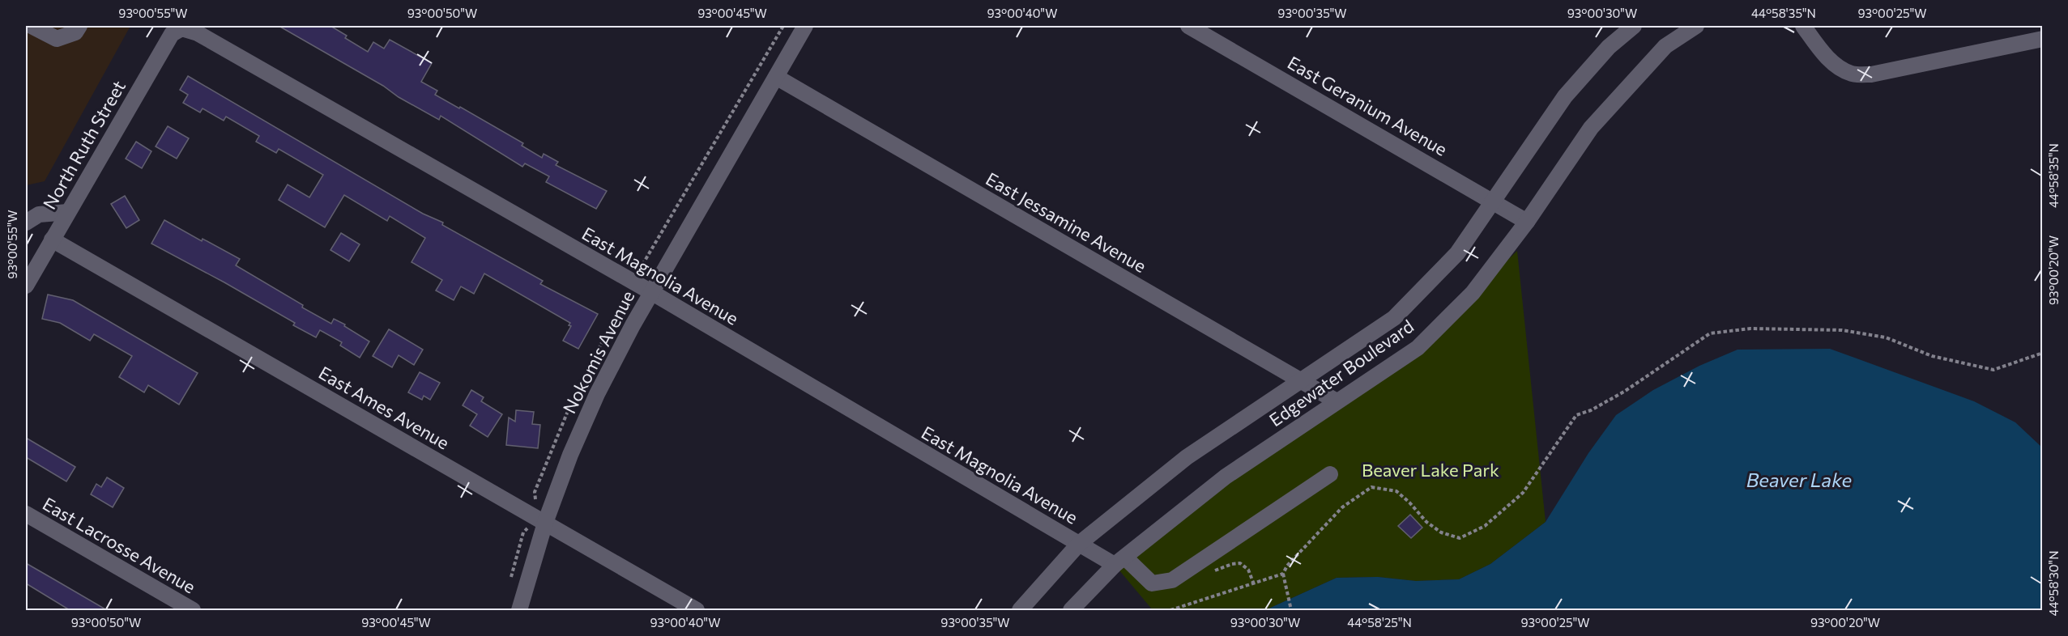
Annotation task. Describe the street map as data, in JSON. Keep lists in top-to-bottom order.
{
  "streets": {
    "street": [
      "East Geranium Avenue",
      "North Ruth Street",
      "East Jessamine Avenue",
      "East Magnolia Avenue",
      "Nokomis Avenue",
      "Edgewater Boulevard",
      "East Ames Avenue",
      "East Lacrosse Avenue"
    ]
  },
  "crossings": [
    ["East Geranium Avenue", "Edgewater Boulevard"],
    ["North Ruth Street", "East Magnolia Avenue"],
    ["North Ruth Street", "East Ames Avenue"],
    ["East Jessamine Avenue", "Nokomis Avenue"],
    ["East Jessamine Avenue", "Edgewater Boulevard"],
    ["East Magnolia Avenue", "Nokomis Avenue"],
    ["East Magnolia Avenue", "Edgewater Boulevard"],
    ["Nokomis Avenue", "East Ames Avenue"]
  ],
  "water": ["Beaver Lake"],
  "parks": ["Beaver Lake Park"],
  "coordinates": [
    "93°00'55\"W",
    "93°00'50\"W",
    "93°00'45\"W",
    "93°00'40\"W",
    "93°00'35\"W",
    "93°00'30\"W",
    "44°58'35\"N",
    "93°00'25\"W",
    "93°00'20\"W",
    "44°58'30\"N",
    "44°58'25\"N"
  ]
}
